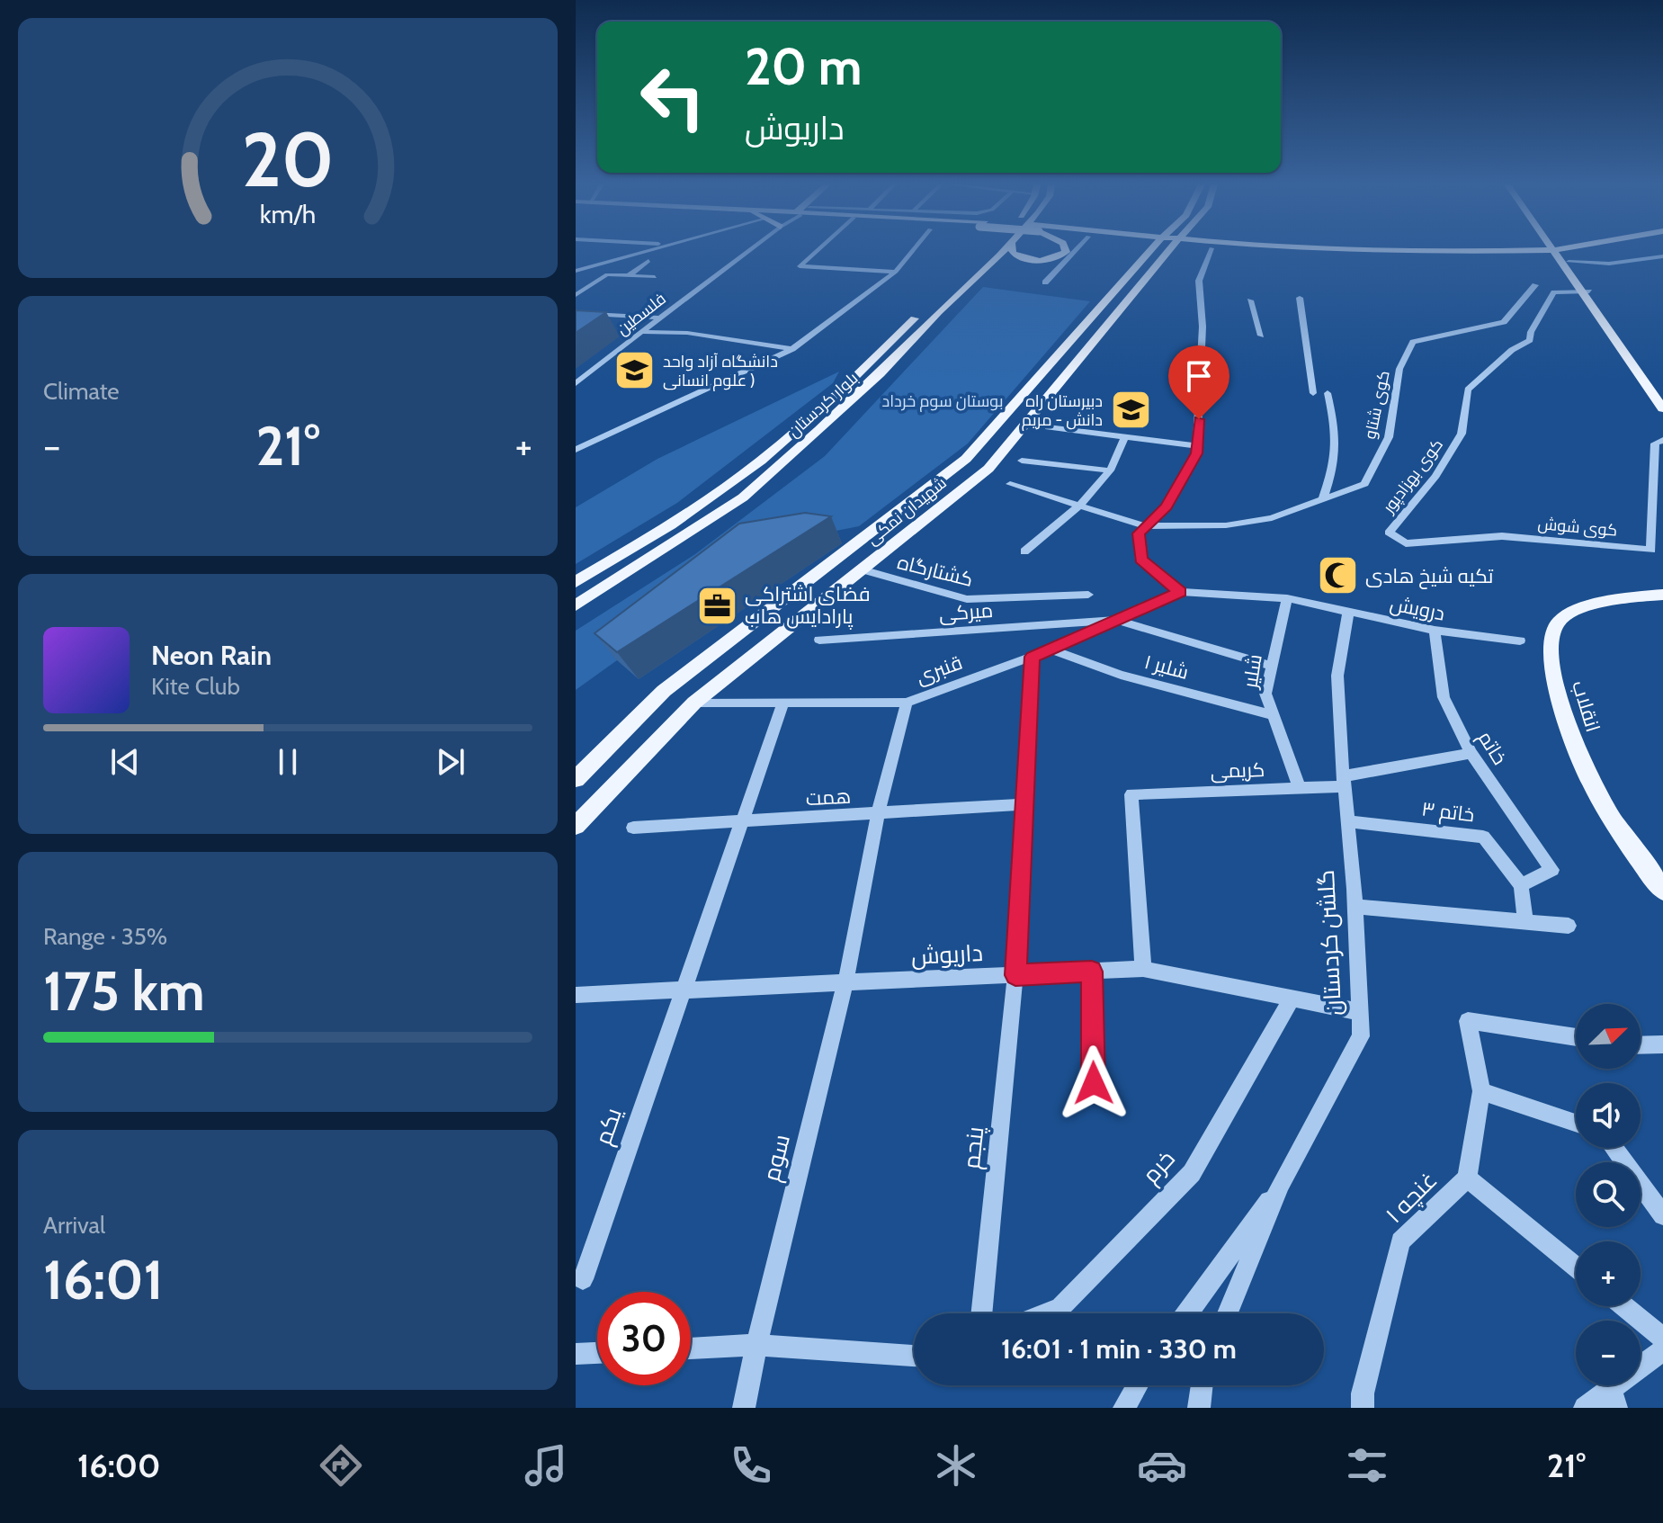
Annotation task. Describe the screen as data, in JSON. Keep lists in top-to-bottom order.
{
  "streets": {
    "main road": ["بلوار کردستان", "شهیدان نمکی", "انقلاب"],
    "street": [
      "فلسطین",
      "کوی شتاو",
      "کوی بهزادپور",
      "کوی شوش",
      "کشتارگاه",
      "درویش",
      "میرکی",
      "شلیر ۱",
      "قنبری",
      "شلیر",
      "خاتم",
      "کریمی",
      "همت",
      "خاتم ۳",
      "گلشن کردستان",
      "داریوش",
      "یکم",
      "پنجم",
      "سوم",
      "خرم",
      "غنچه ۱"
    ]
  },
  "crossings": [
    ["کوی بهزادپور", "کوی شوش"],
    ["شهیدان نمکی", "کشتارگاه"],
    ["شهیدان نمکی", "قنبری"],
    ["درویش", "قنبری"],
    ["درویش", "شلیر"],
    ["درویش", "خاتم"],
    ["درویش", "گلشن کردستان"],
    ["میرکی", "قنبری"],
    ["شلیر ۱", "قنبری"],
    ["شلیر ۱", "شلیر"],
    ["قنبری", "یکم"],
    ["قنبری", "پنجم"],
    ["قنبری", "سوم"],
    ["شلیر", "کریمی"],
    ["خاتم", "کریمی"],
    ["خاتم", "خاتم ۳"],
    ["کریمی", "گلشن کردستان"],
    ["کریمی", "داریوش"],
    ["همت", "یکم"],
    ["همت", "پنجم"],
    ["همت", "سوم"],
    ["خاتم ۳", "گلشن کردستان"],
    ["گلشن کردستان", "داریوش"],
    ["داریوش", "یکم"],
    ["داریوش", "پنجم"],
    ["داریوش", "سوم"],
    ["داریوش", "خرم"]
  ],
  "parks": ["بوستان سوم خرداد"],
  "places": {
    "school or university": ["دانشگاه آزاد واحد علوم انسانی )", "دبیرستان راه دانش - مریم"],
    "mosque": ["تکیه شیخ هادی"],
    "office": ["فضای اشتراکی پارادایس هاب"]
  },
  "north": "top right",
  "page": {
    "turn": ["20 m", "داریوش"],
    "tile": [
      "Climate",
      ["Range · 35%", "175 km"],
      ["Arrival", "16:01"]
    ],
    "heat": ["−", "21°", "+"],
    "song": ["Neon Rain", "Kite Club"],
    "map_buttons": ["+", "−"],
    "limit": "30",
    "trip": "16:01 · 1 min · 330 m",
    "tabs": ["16:00", "21°"],
    "gauge": ["20", "km/h"]
  }
}
